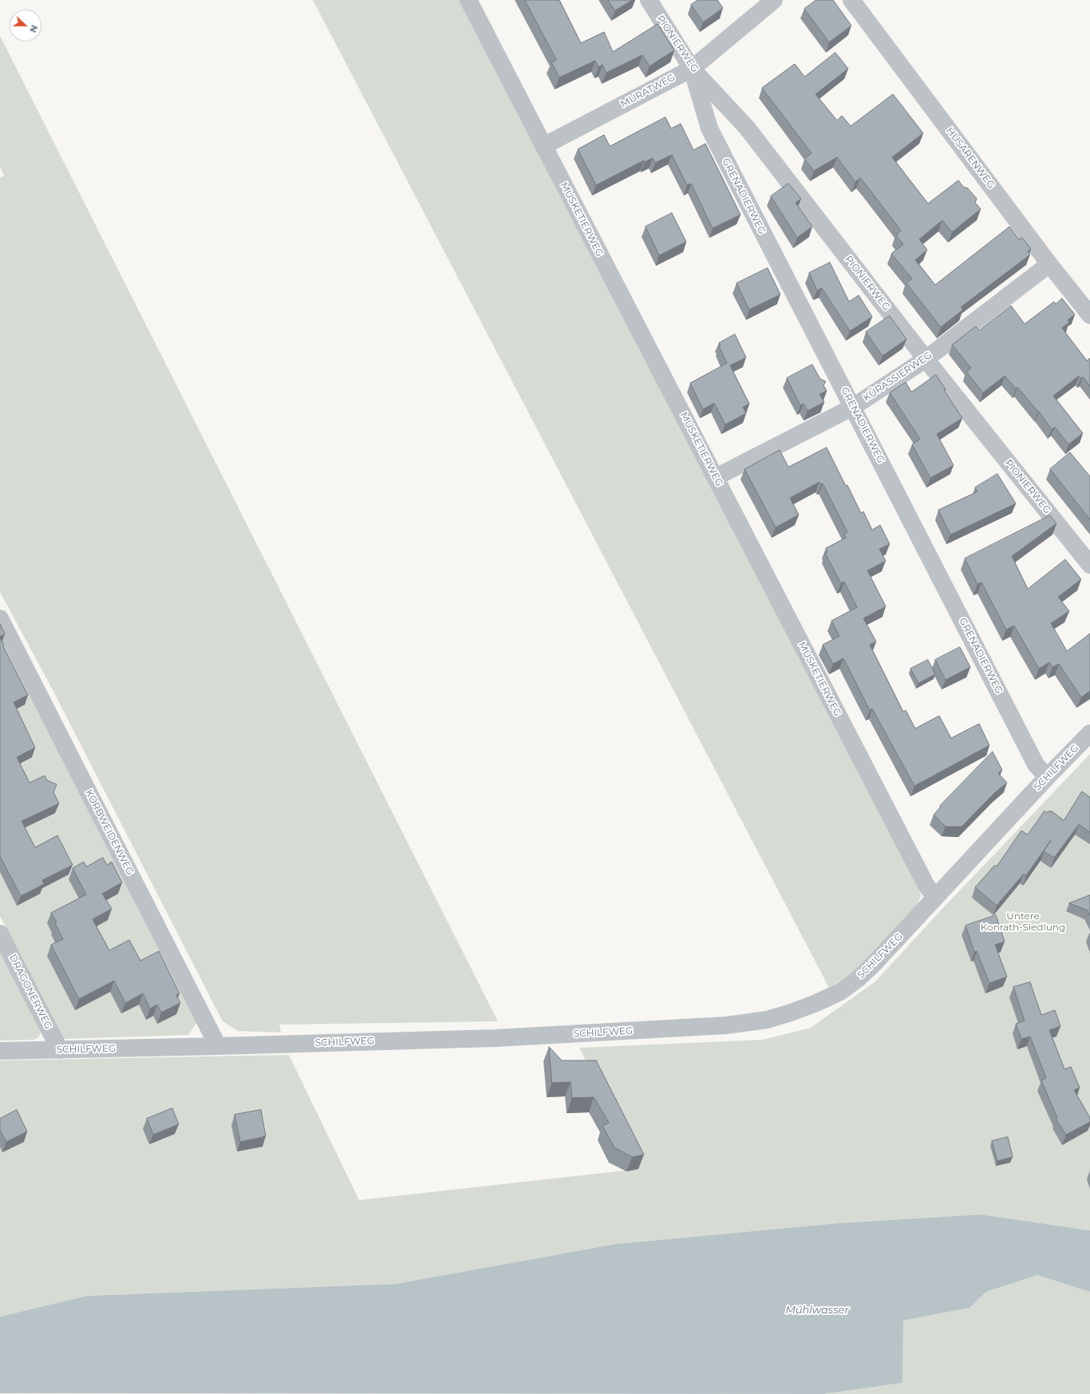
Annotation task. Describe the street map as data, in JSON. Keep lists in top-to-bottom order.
{
  "streets": {
    "street": [
      "PIONIERWEG",
      "MURATWEG",
      "HUSARENWEG",
      "GRENADIERWEG",
      "MUSKETIERWEG",
      "KÜRASSIERWEG",
      "SCHILFWEG",
      "KORBWEIDENWEG",
      "DRAGONERWEG"
    ]
  },
  "crossings": [
    ["PIONIERWEG", "MURATWEG"],
    ["PIONIERWEG", "GRENADIERWEG"],
    ["PIONIERWEG", "KÜRASSIERWEG"],
    ["MURATWEG", "GRENADIERWEG"],
    ["MURATWEG", "MUSKETIERWEG"],
    ["HUSARENWEG", "KÜRASSIERWEG"],
    ["GRENADIERWEG", "KÜRASSIERWEG"],
    ["GRENADIERWEG", "SCHILFWEG"],
    ["MUSKETIERWEG", "KÜRASSIERWEG"],
    ["MUSKETIERWEG", "SCHILFWEG"],
    ["SCHILFWEG", "KORBWEIDENWEG"],
    ["SCHILFWEG", "DRAGONERWEG"]
  ],
  "water": ["Mühlwasser"],
  "parks": ["Untere Konrath-Siedlung"],
  "north": "right"
}
